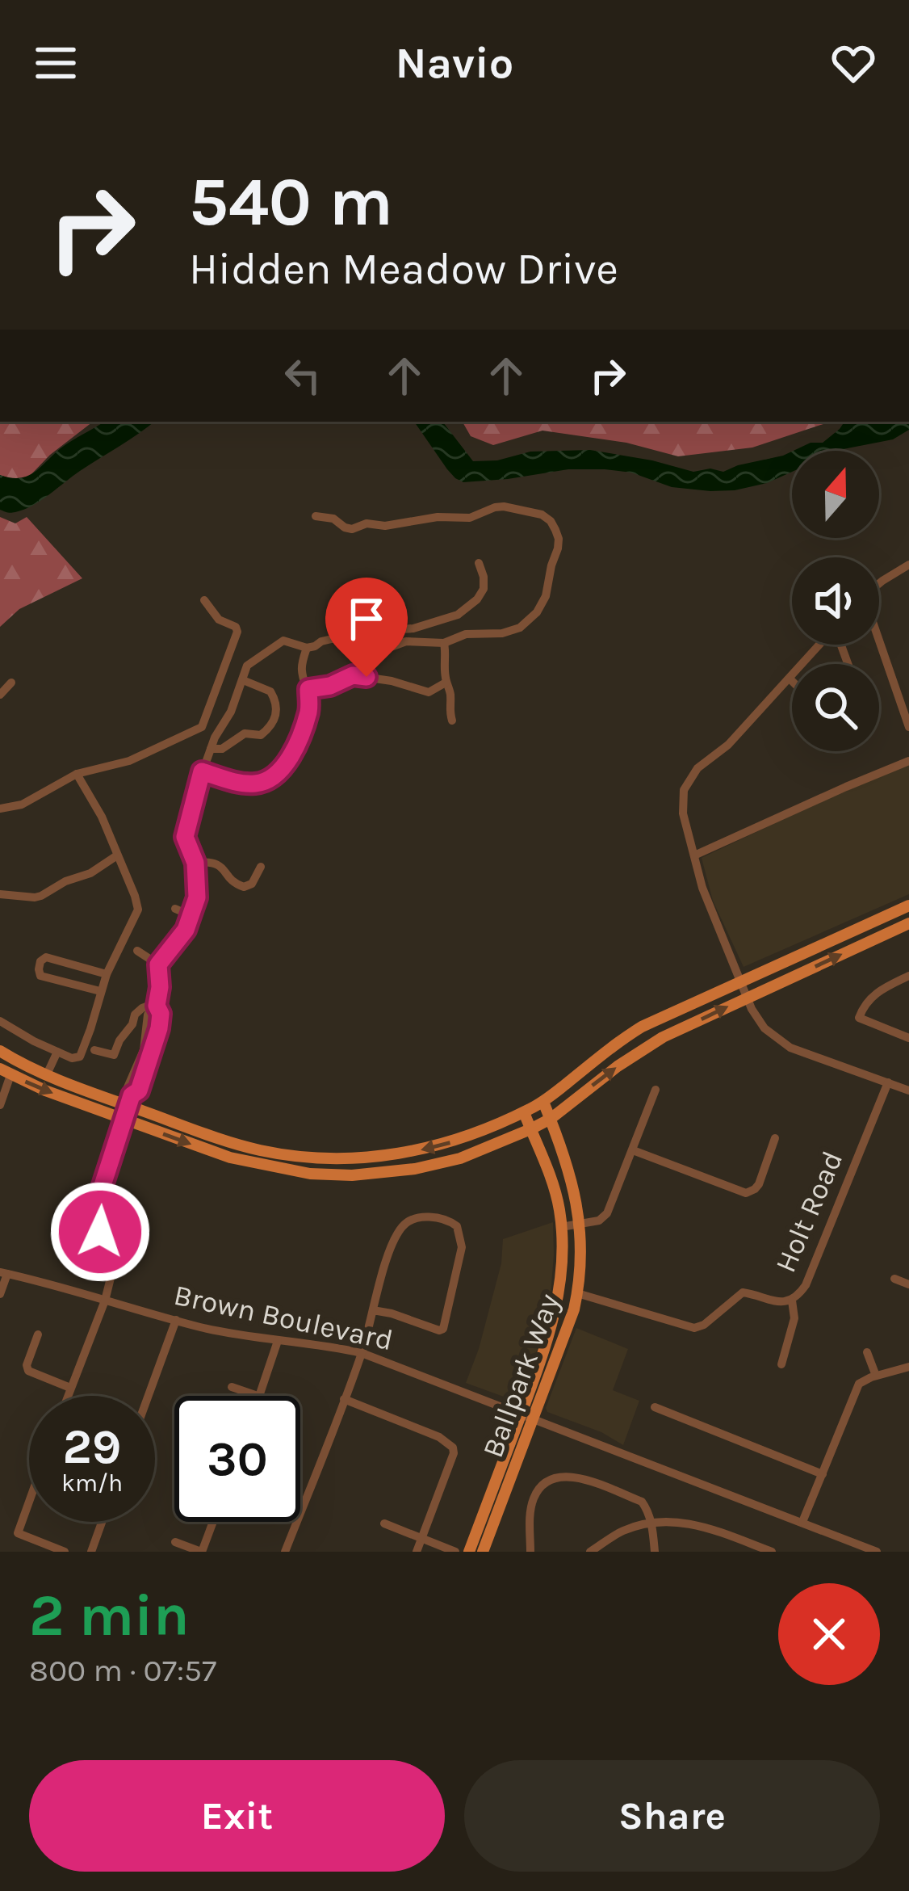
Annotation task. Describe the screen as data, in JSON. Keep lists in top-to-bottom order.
{
  "streets": {
    "main road": ["Ballpark Way"],
    "street": ["Holt Road", "Brown Boulevard"]
  },
  "crossings": [
    ["Holt Road", "Ballpark Way"],
    ["Brown Boulevard", "Ballpark Way"]
  ],
  "north": "top",
  "page": {
    "header": "Navio",
    "turn": ["540 m", "Hidden Meadow Drive"],
    "speed": "29 km/h",
    "limit": "30",
    "heading": ["2 min", "800 m · 07:57"],
    "buttons": ["Exit", "Share"]
  }
}
